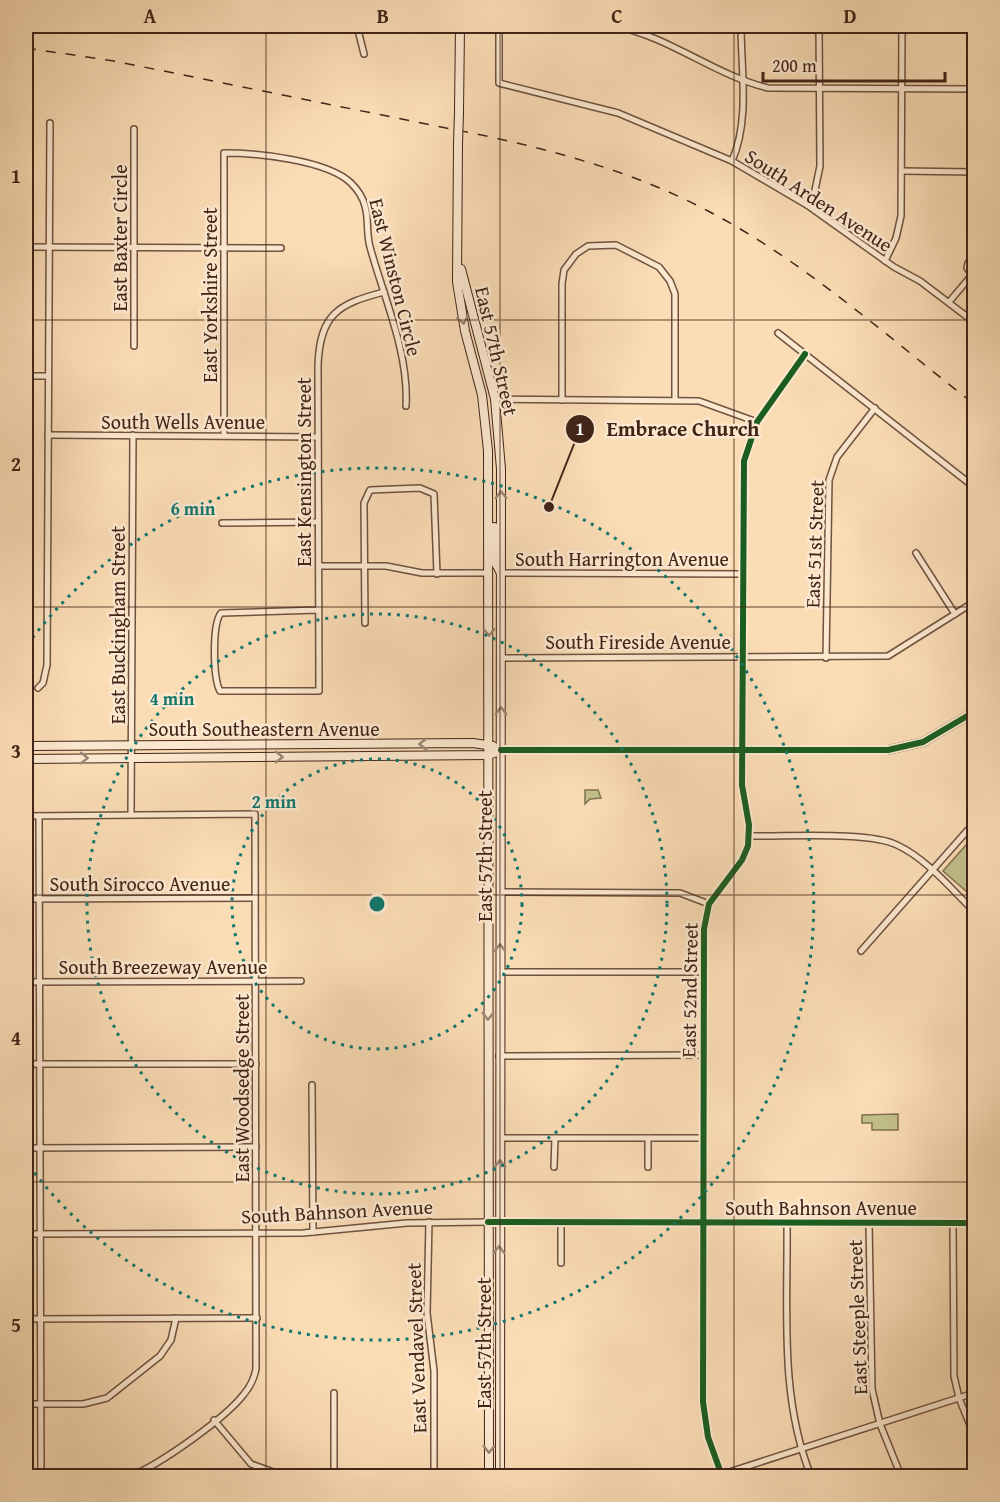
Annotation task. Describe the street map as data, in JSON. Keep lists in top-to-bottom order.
{
  "streets": {
    "main road": ["East 57th Street", "South Southeastern Avenue"],
    "street": [
      "South Arden Avenue",
      "East Baxter Circle",
      "East Winston Circle",
      "East Yorkshire Street",
      "South Wells Avenue",
      "East Kensington Street",
      "East 51st Street",
      "South Harrington Avenue",
      "East Buckingham Street",
      "South Fireside Avenue",
      "South Sirocco Avenue",
      "South Breezeway Avenue",
      "East 52nd Street",
      "East Woodsedge Street",
      "South Bahnson Avenue",
      "East Steeple Street",
      "East Vendavel Street"
    ]
  },
  "crossings": [
    ["East Winston Circle", "East Yorkshire Street"],
    ["East Winston Circle", "East Kensington Street"],
    ["East Yorkshire Street", "South Wells Avenue"],
    ["East 57th Street", "South Harrington Avenue"],
    ["East 57th Street", "South Fireside Avenue"],
    ["East 57th Street", "South Southeastern Avenue"],
    ["East 57th Street", "South Bahnson Avenue"],
    ["South Wells Avenue", "East Kensington Street"],
    ["South Wells Avenue", "East Buckingham Street"],
    ["East Kensington Street", "South Harrington Avenue"],
    ["East 51st Street", "South Fireside Avenue"],
    ["East Buckingham Street", "South Southeastern Avenue"],
    ["East Buckingham Street", "East Woodsedge Street"],
    ["South Sirocco Avenue", "East Woodsedge Street"],
    ["South Breezeway Avenue", "East Woodsedge Street"],
    ["East 52nd Street", "South Bahnson Avenue"],
    ["East Woodsedge Street", "South Bahnson Avenue"],
    ["South Bahnson Avenue", "East Steeple Street"],
    ["South Bahnson Avenue", "East Vendavel Street"]
  ],
  "places": ["Embrace Church"],
  "scale_bar": "200 m",
  "grid": {
    "columns": [
      "A",
      "B",
      "C",
      "D"
    ],
    "rows": [
      "1",
      "2",
      "3",
      "4",
      "5"
    ]
  },
  "rings": ["6 min", "4 min", "2 min"]
}
